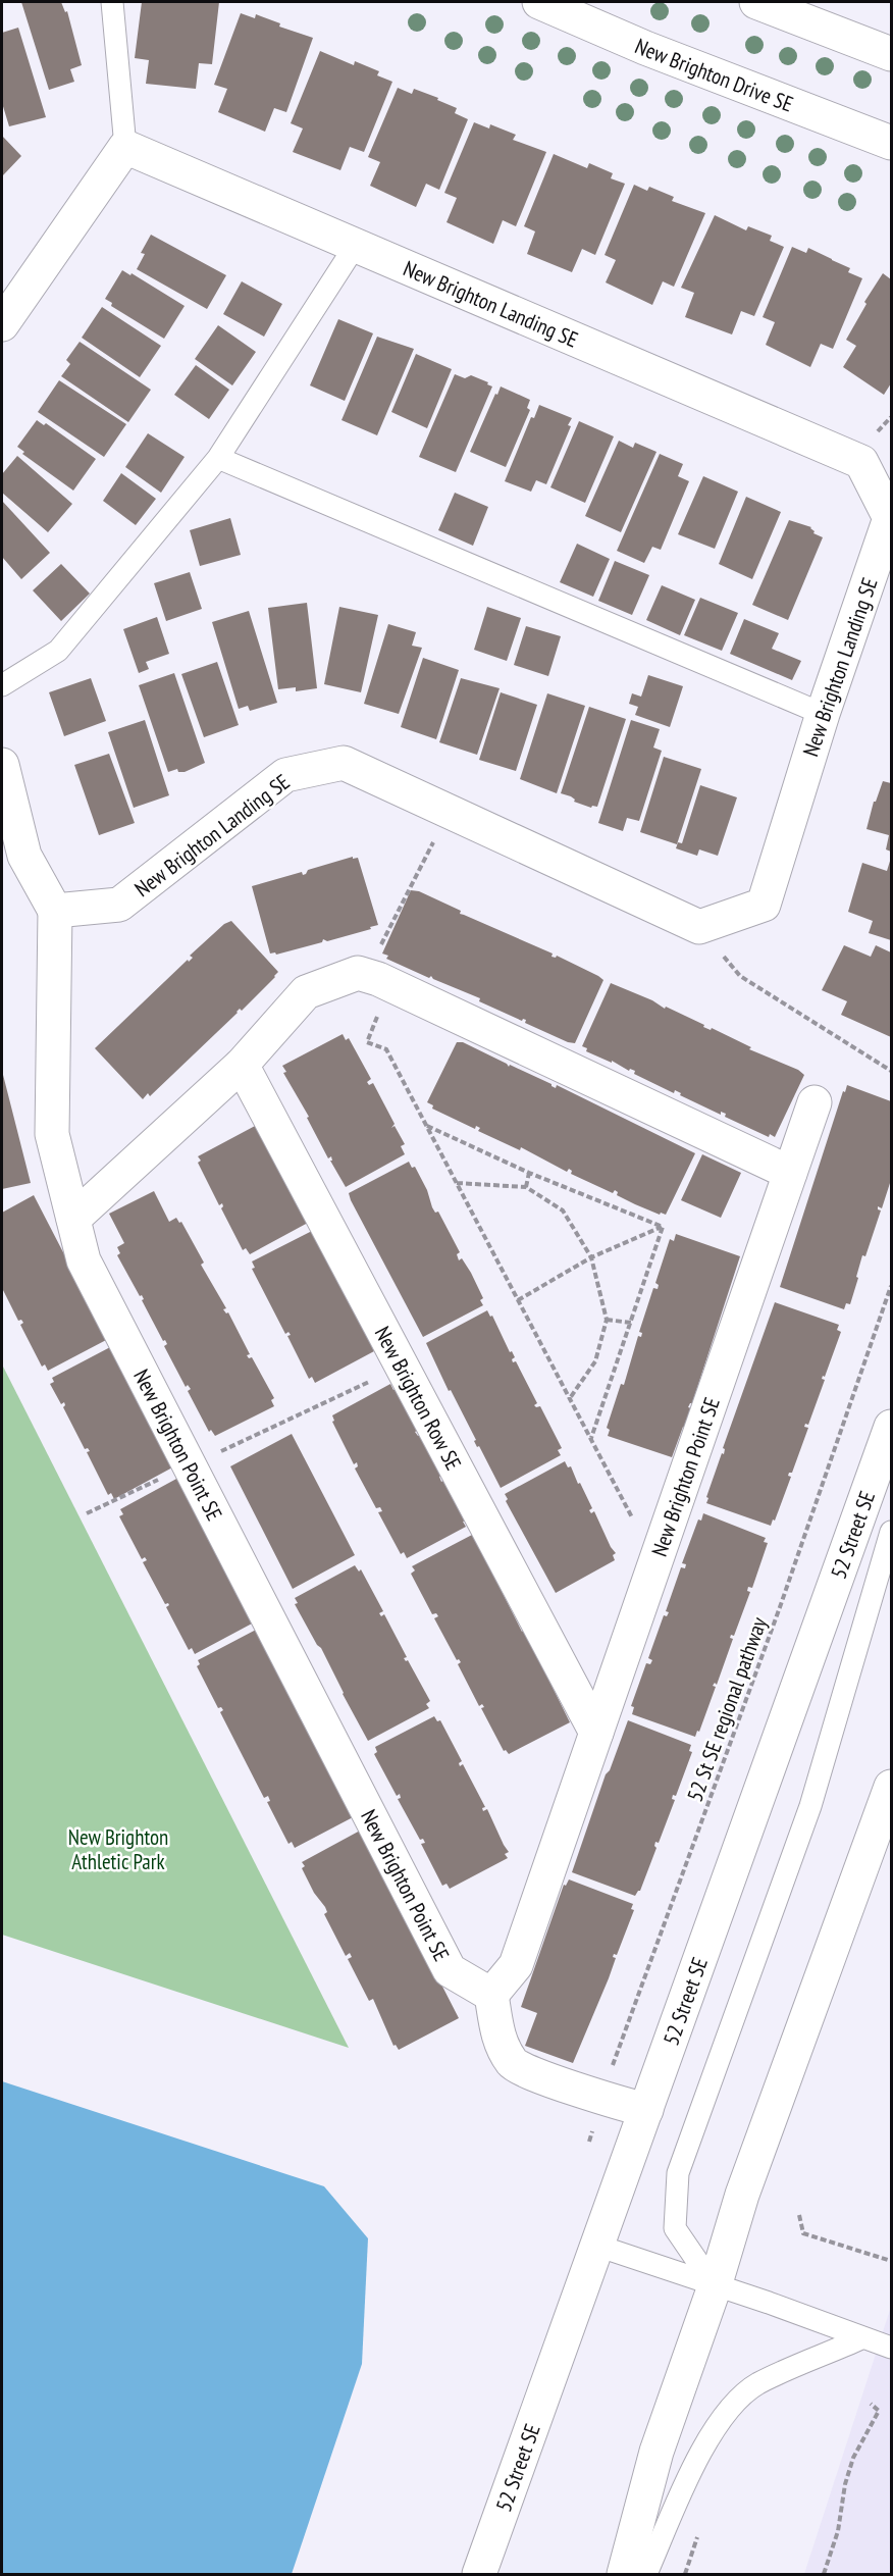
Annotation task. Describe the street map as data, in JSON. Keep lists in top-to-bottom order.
{
  "streets": {
    "street": [
      "New Brighton Drive SE",
      "New Brighton Landing SE",
      "New Brighton Row SE",
      "New Brighton Point SE",
      "52 Street SE"
    ],
    "path": ["52 St SE regional pathway"]
  },
  "crossings": [
    ["New Brighton Landing SE", "New Brighton Point SE"],
    ["New Brighton Row SE", "New Brighton Point SE"]
  ],
  "parks": ["New Brighton Athletic Park"]
}
